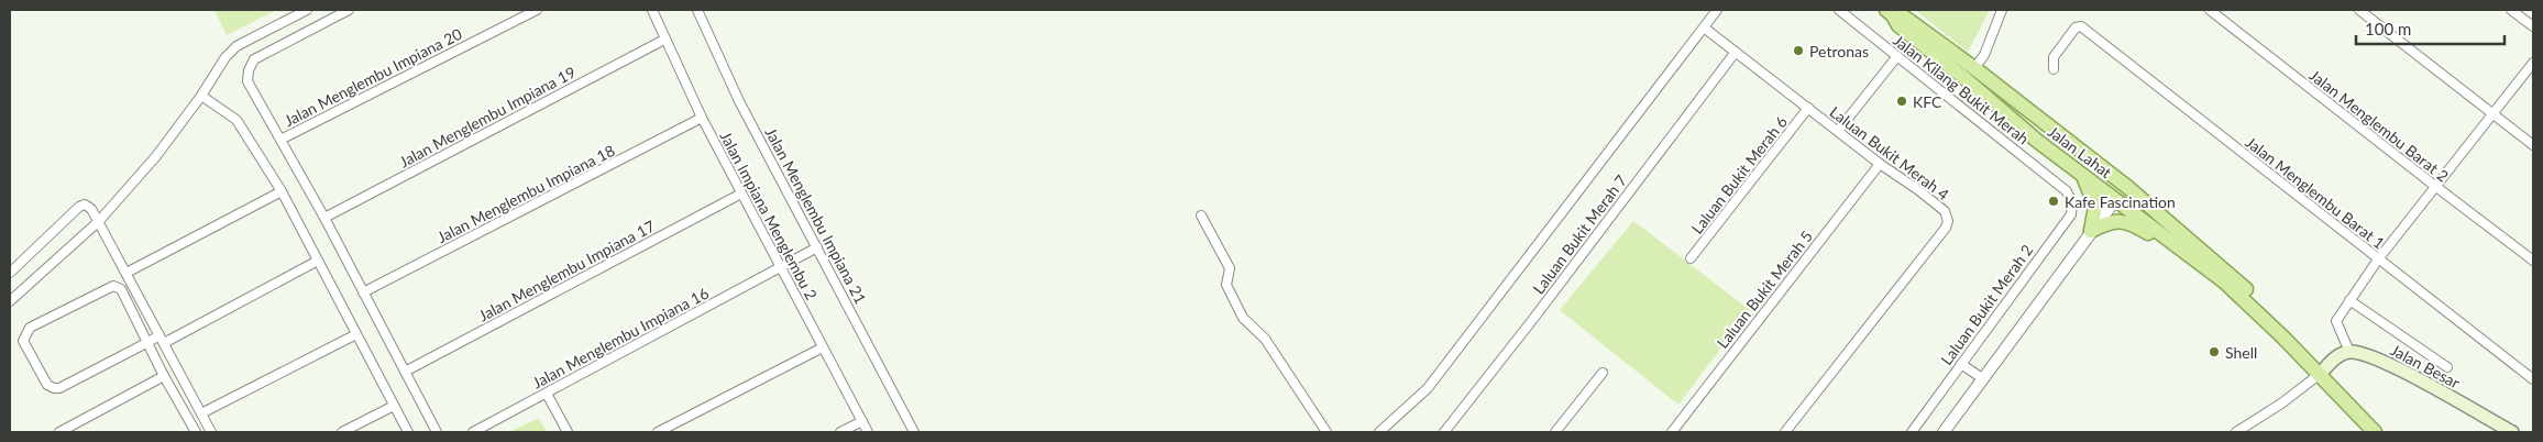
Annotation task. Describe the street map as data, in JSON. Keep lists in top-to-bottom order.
{
  "streets": {
    "main road": ["Jalan Lahat", "Jalan Besar"],
    "street": [
      "Jalan Menglembu Impiana 20",
      "Jalan Kilang Bukit Merah",
      "Jalan Menglembu Impiana 19",
      "Jalan Menglembu Barat 2",
      "Laluan Bukit Merah 4",
      "Laluan Bukit Merah 6",
      "Jalan Menglembu Barat 1",
      "Jalan Menglembu Impiana 18",
      "Jalan Impiana Menglembu 2",
      "Jalan Menglembu Impiana 21",
      "Laluan Bukit Merah 7",
      "Jalan Menglembu Impiana 17",
      "Laluan Bukit Merah 5",
      "Laluan Bukit Merah 2",
      "Jalan Menglembu Impiana 16"
    ]
  },
  "crossings": [
    ["Jalan Kilang Bukit Merah", "Laluan Bukit Merah 2"],
    ["Jalan Menglembu Impiana 19", "Jalan Impiana Menglembu 2"],
    ["Laluan Bukit Merah 4", "Laluan Bukit Merah 6"],
    ["Laluan Bukit Merah 4", "Laluan Bukit Merah 7"],
    ["Laluan Bukit Merah 4", "Laluan Bukit Merah 5"],
    ["Jalan Menglembu Impiana 18", "Jalan Impiana Menglembu 2"],
    ["Jalan Impiana Menglembu 2", "Jalan Menglembu Impiana 17"],
    ["Jalan Impiana Menglembu 2", "Jalan Menglembu Impiana 16"],
    ["Jalan Menglembu Impiana 21", "Jalan Menglembu Impiana 16"]
  ],
  "places": [
    "Petronas",
    "KFC",
    "Kafe Fascination",
    "Shell"
  ],
  "scale_bar": "100 m"
}
